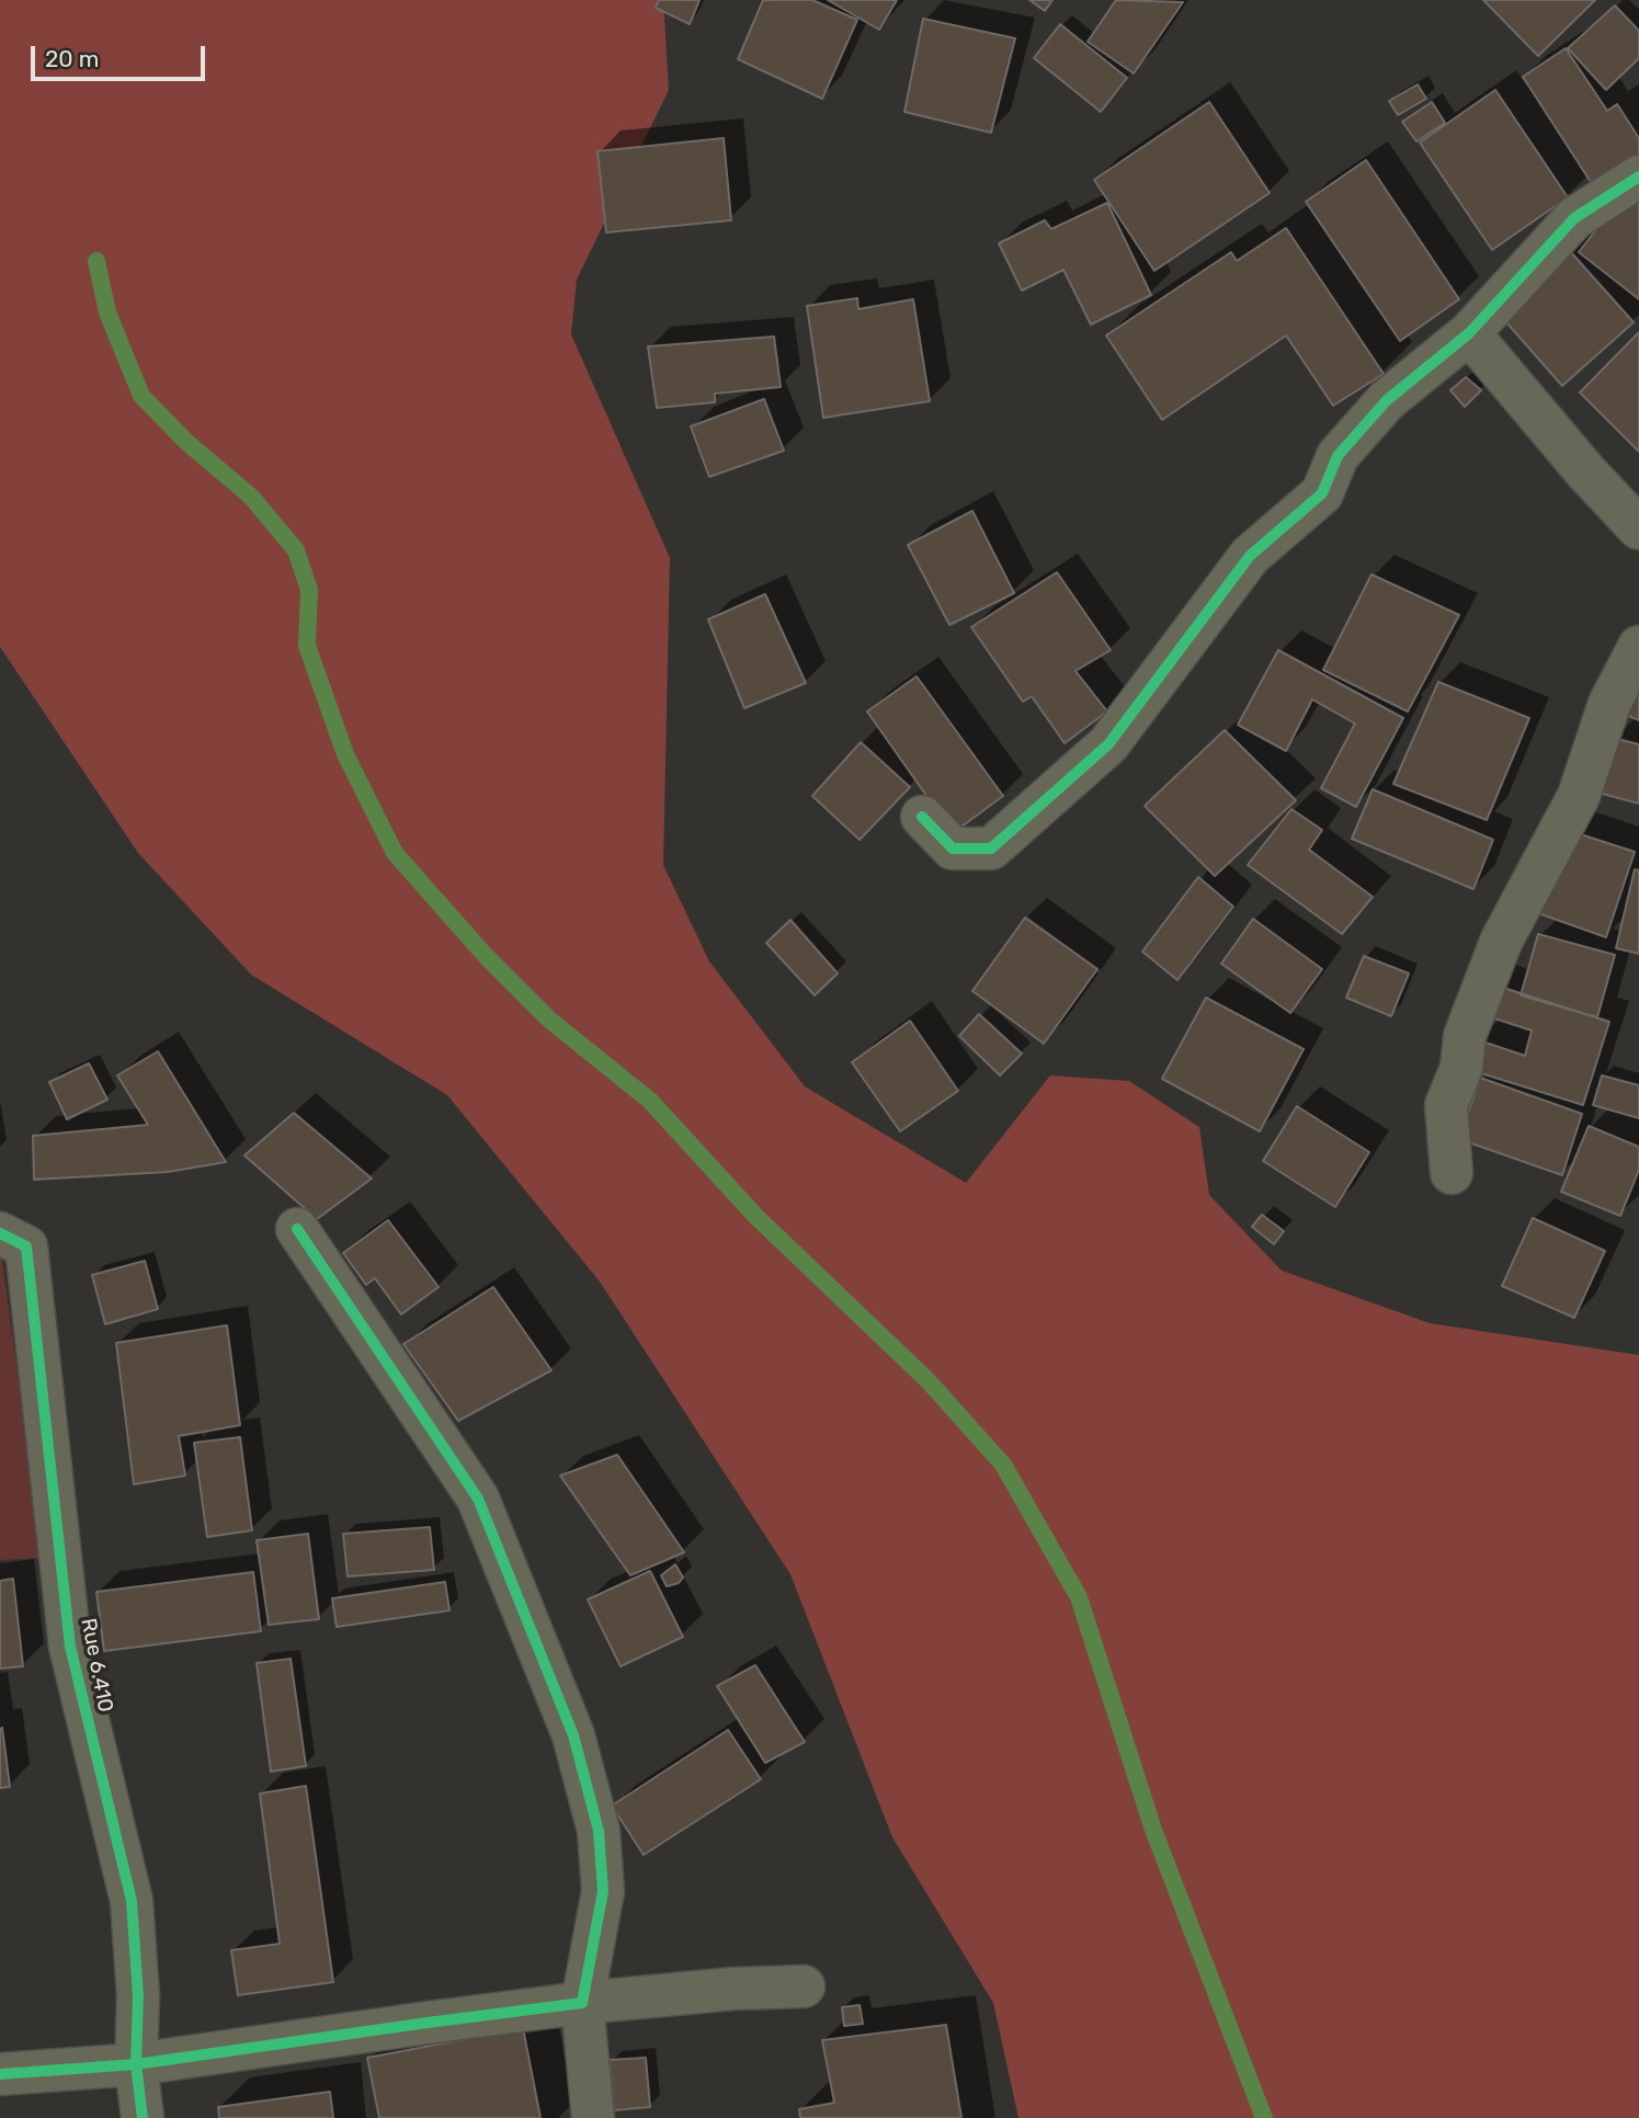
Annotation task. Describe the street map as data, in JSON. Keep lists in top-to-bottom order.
{
  "streets": {
    "street": ["Rue 6.410"]
  },
  "scale_bar": "20 m"
}
